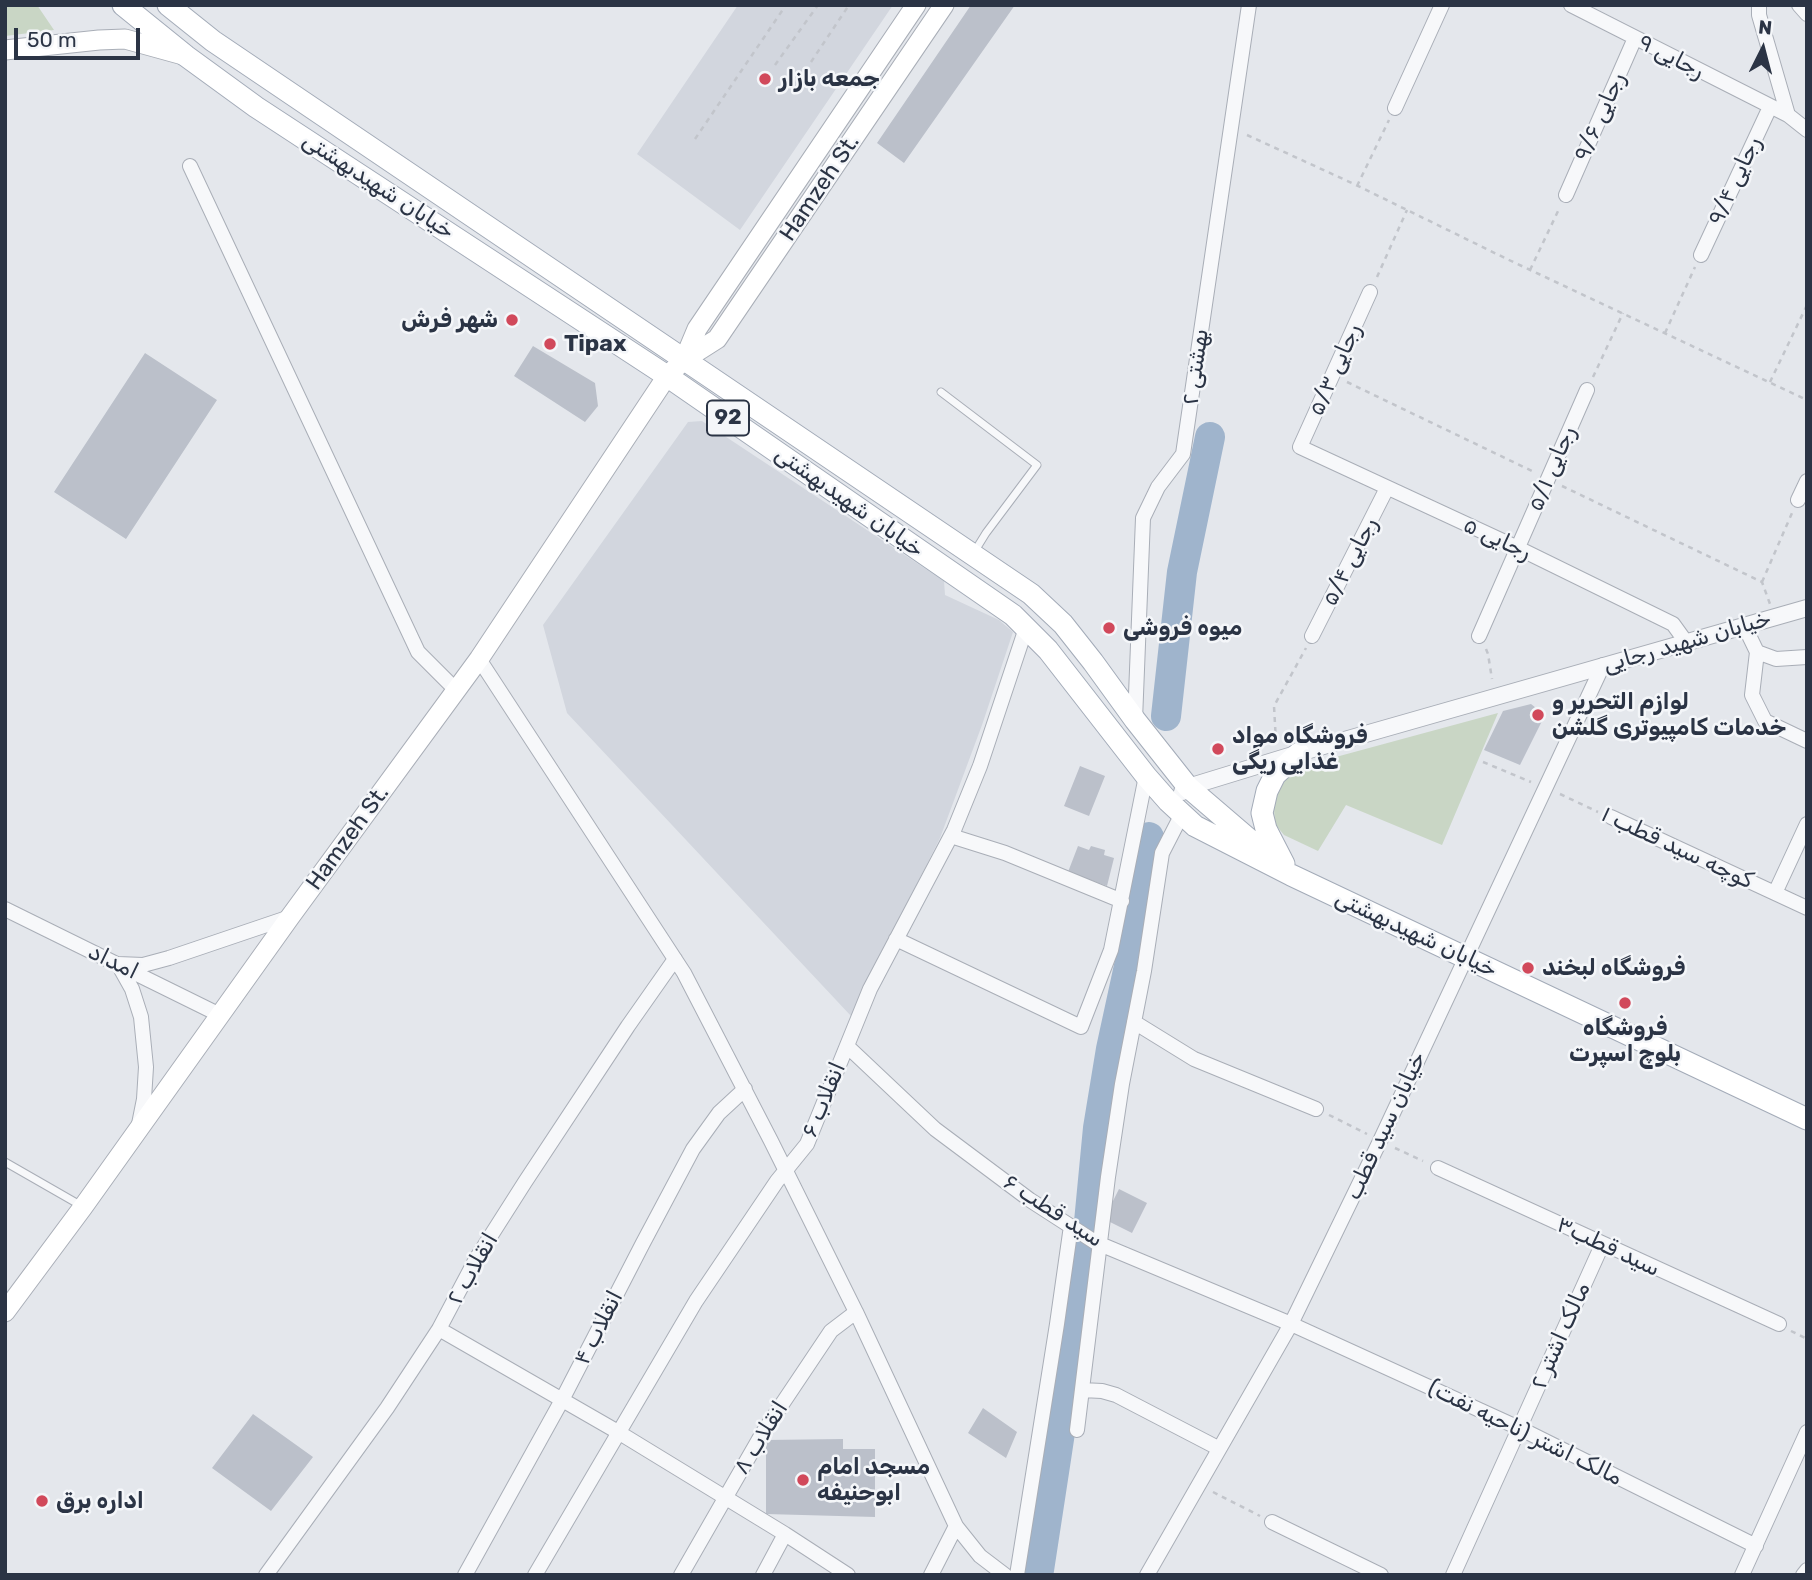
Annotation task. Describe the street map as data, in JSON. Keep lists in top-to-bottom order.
{
  "streets": {
    "main road": ["خیابان شهیدبهشتی", "Hamzeh St.", "92"],
    "street": [
      "رجایی ۹",
      "رجایی ۹/۶",
      "رجایی ۹/۴",
      "بهشتی ۲",
      "رجایی ۵/۳",
      "رجایی ۵/۱",
      "رجایی ۵",
      "رجایی ۵/۴",
      "خیابان شهید رجایی",
      "کوچه سید قطب ۱",
      "امداد",
      "انقلاب ۶",
      "خیابان سید قطب",
      "سید قطب ۶",
      "سید قطب۳",
      "انقلاب ۲",
      "انقلاب ۴",
      "مالک اشتر ۲",
      "مالک اشتر (ناحیه نفت)",
      "انقلاب ۸"
    ]
  },
  "crossings": [
    ["رجایی ۹", "رجایی ۹/۶"],
    ["رجایی ۹", "رجایی ۹/۴"],
    ["خیابان شهیدبهشتی", "Hamzeh St."],
    ["خیابان شهیدبهشتی", "بهشتی ۲"],
    ["خیابان شهیدبهشتی", "خیابان شهید رجایی"],
    ["خیابان شهیدبهشتی", "انقلاب ۶"],
    ["خیابان شهیدبهشتی", "خیابان سید قطب"],
    ["Hamzeh St.", "امداد"],
    ["رجایی ۵/۳", "رجایی ۵"],
    ["رجایی ۵/۱", "رجایی ۵"],
    ["رجایی ۵", "رجایی ۵/۴"],
    ["رجایی ۵", "خیابان شهید رجایی"],
    ["خیابان شهید رجایی", "خیابان سید قطب"],
    ["کوچه سید قطب ۱", "خیابان سید قطب"],
    ["انقلاب ۶", "سید قطب ۶"],
    ["خیابان سید قطب", "سید قطب ۶"],
    ["خیابان سید قطب", "مالک اشتر (ناحیه نفت)"],
    ["سید قطب ۶", "مالک اشتر (ناحیه نفت)"],
    ["سید قطب۳", "مالک اشتر ۲"],
    ["مالک اشتر ۲", "مالک اشتر (ناحیه نفت)"]
  ],
  "places": [
    "جمعه بازار",
    "شهر فرش",
    "Tipax",
    "میوه فروشی",
    "لوازم التحریر و خدمات کامپیوتری گلشن",
    "فروشگاه مواد غذایی ریگی",
    "فروشگاه لبخند",
    "فروشگاه بلوچ اسپرت",
    "مسجد امام ابوحنیفه",
    "اداره برق"
  ],
  "scale_bar": "50 m",
  "north": "top"
}
